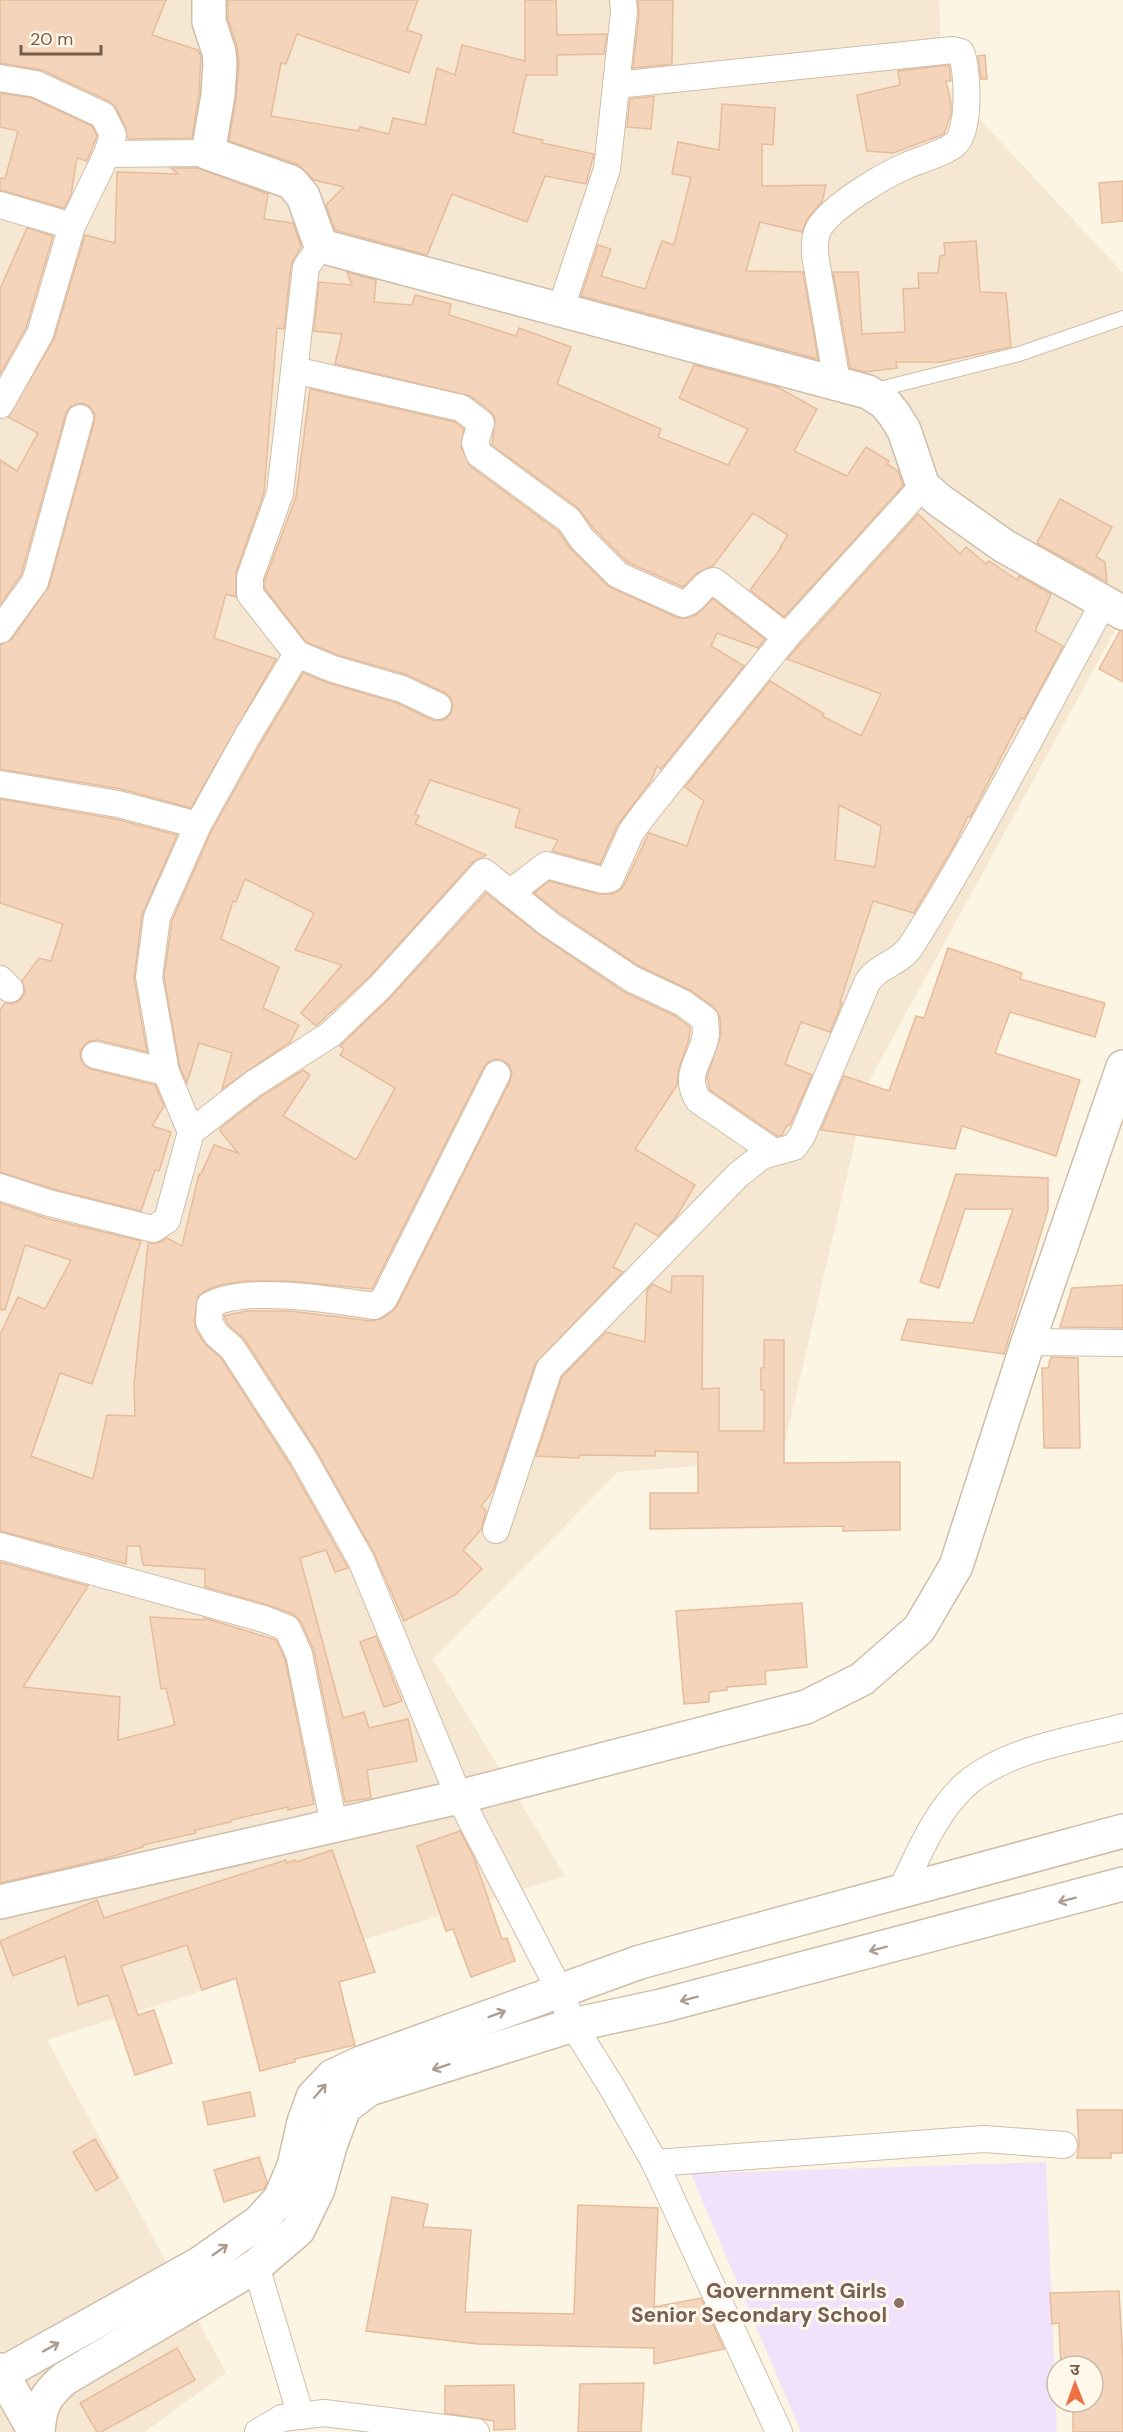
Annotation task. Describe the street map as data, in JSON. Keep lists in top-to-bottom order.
{
  "places": ["Government Girls Senior Secondary School"],
  "scale_bar": "20 m",
  "north": "top"
}
